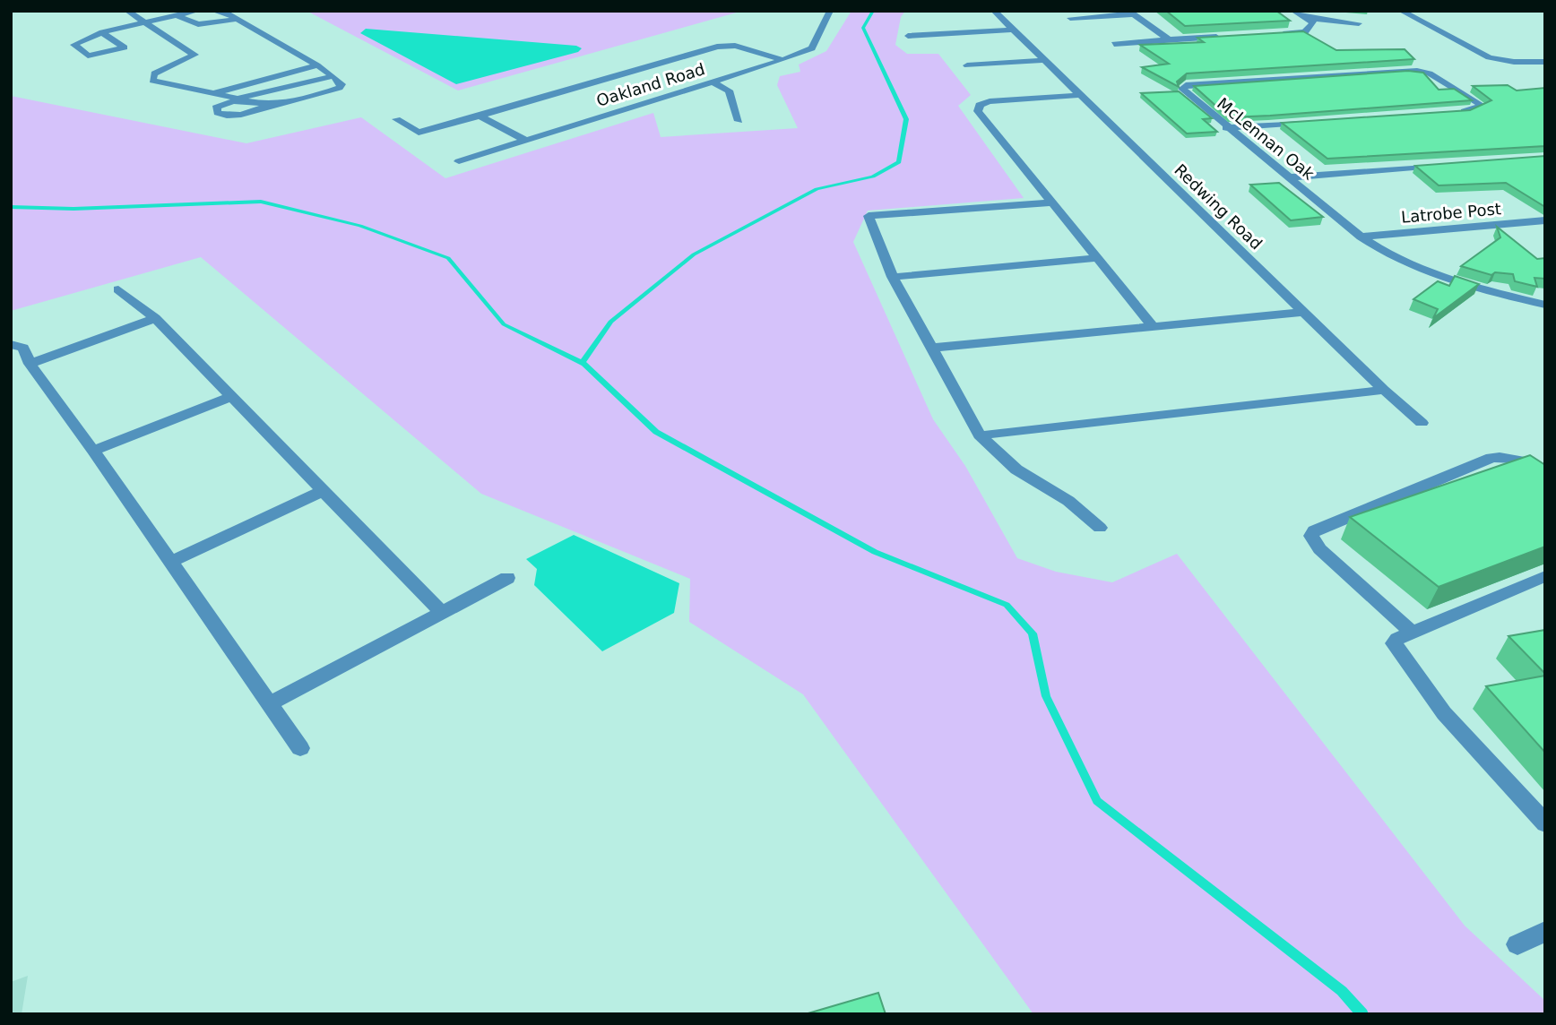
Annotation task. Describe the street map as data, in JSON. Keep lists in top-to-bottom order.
{
  "streets": {
    "street": [
      "Oakland Road",
      "McLennan Oak",
      "Redwing Road",
      "Latrobe Post"
    ]
  },
  "crossings": [
    ["McLennan Oak", "Latrobe Post"]
  ]
}
